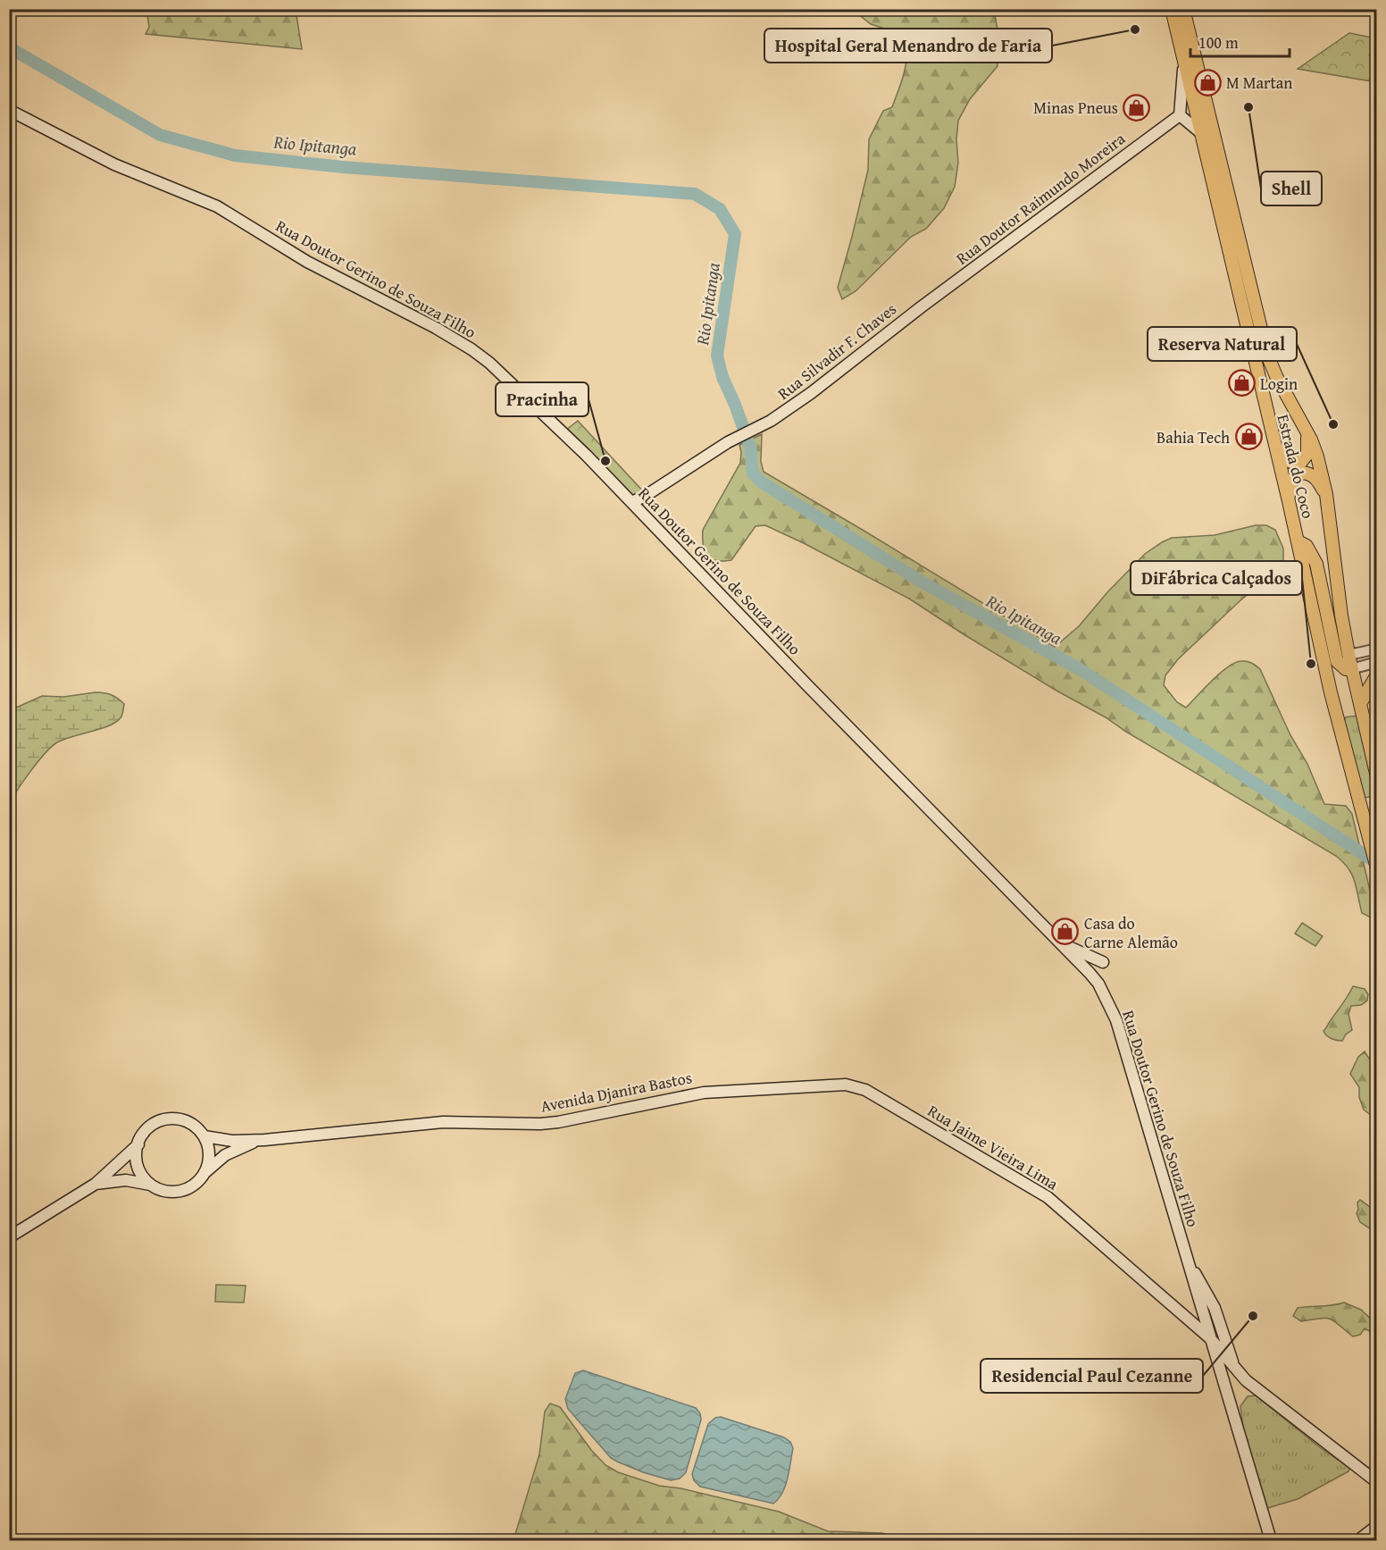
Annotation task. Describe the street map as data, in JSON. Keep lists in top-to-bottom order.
{
  "streets": {
    "highway": ["Estrada do Coco"],
    "main road": [
      "Rua Doutor Raimundo Moreira",
      "Rua Doutor Gerino de Souza Filho",
      "Rua Silvadir F. Chaves",
      "Avenida Djanira Bastos",
      "Rua Jaime Vieira Lima"
    ]
  },
  "crossings": [
    ["Rua Doutor Raimundo Moreira", "Rua Silvadir F. Chaves"],
    ["Rua Doutor Gerino de Souza Filho", "Rua Silvadir F. Chaves"],
    ["Rua Doutor Gerino de Souza Filho", "Rua Jaime Vieira Lima"],
    ["Avenida Djanira Bastos", "Rua Jaime Vieira Lima"]
  ],
  "water": ["Rio Ipitanga"],
  "places": {
    "other": [
      "Hospital Geral Menandro de Faria",
      "Shell",
      "Reserva Natural",
      "Pracinha",
      "DiFábrica Calçados",
      "Residencial Paul Cezanne"
    ],
    "shop": [
      "M Martan",
      "Minas Pneus",
      "Login",
      "Bahia Tech",
      "Casa do Carne Alemão"
    ]
  },
  "scale_bar": "100 m"
}
